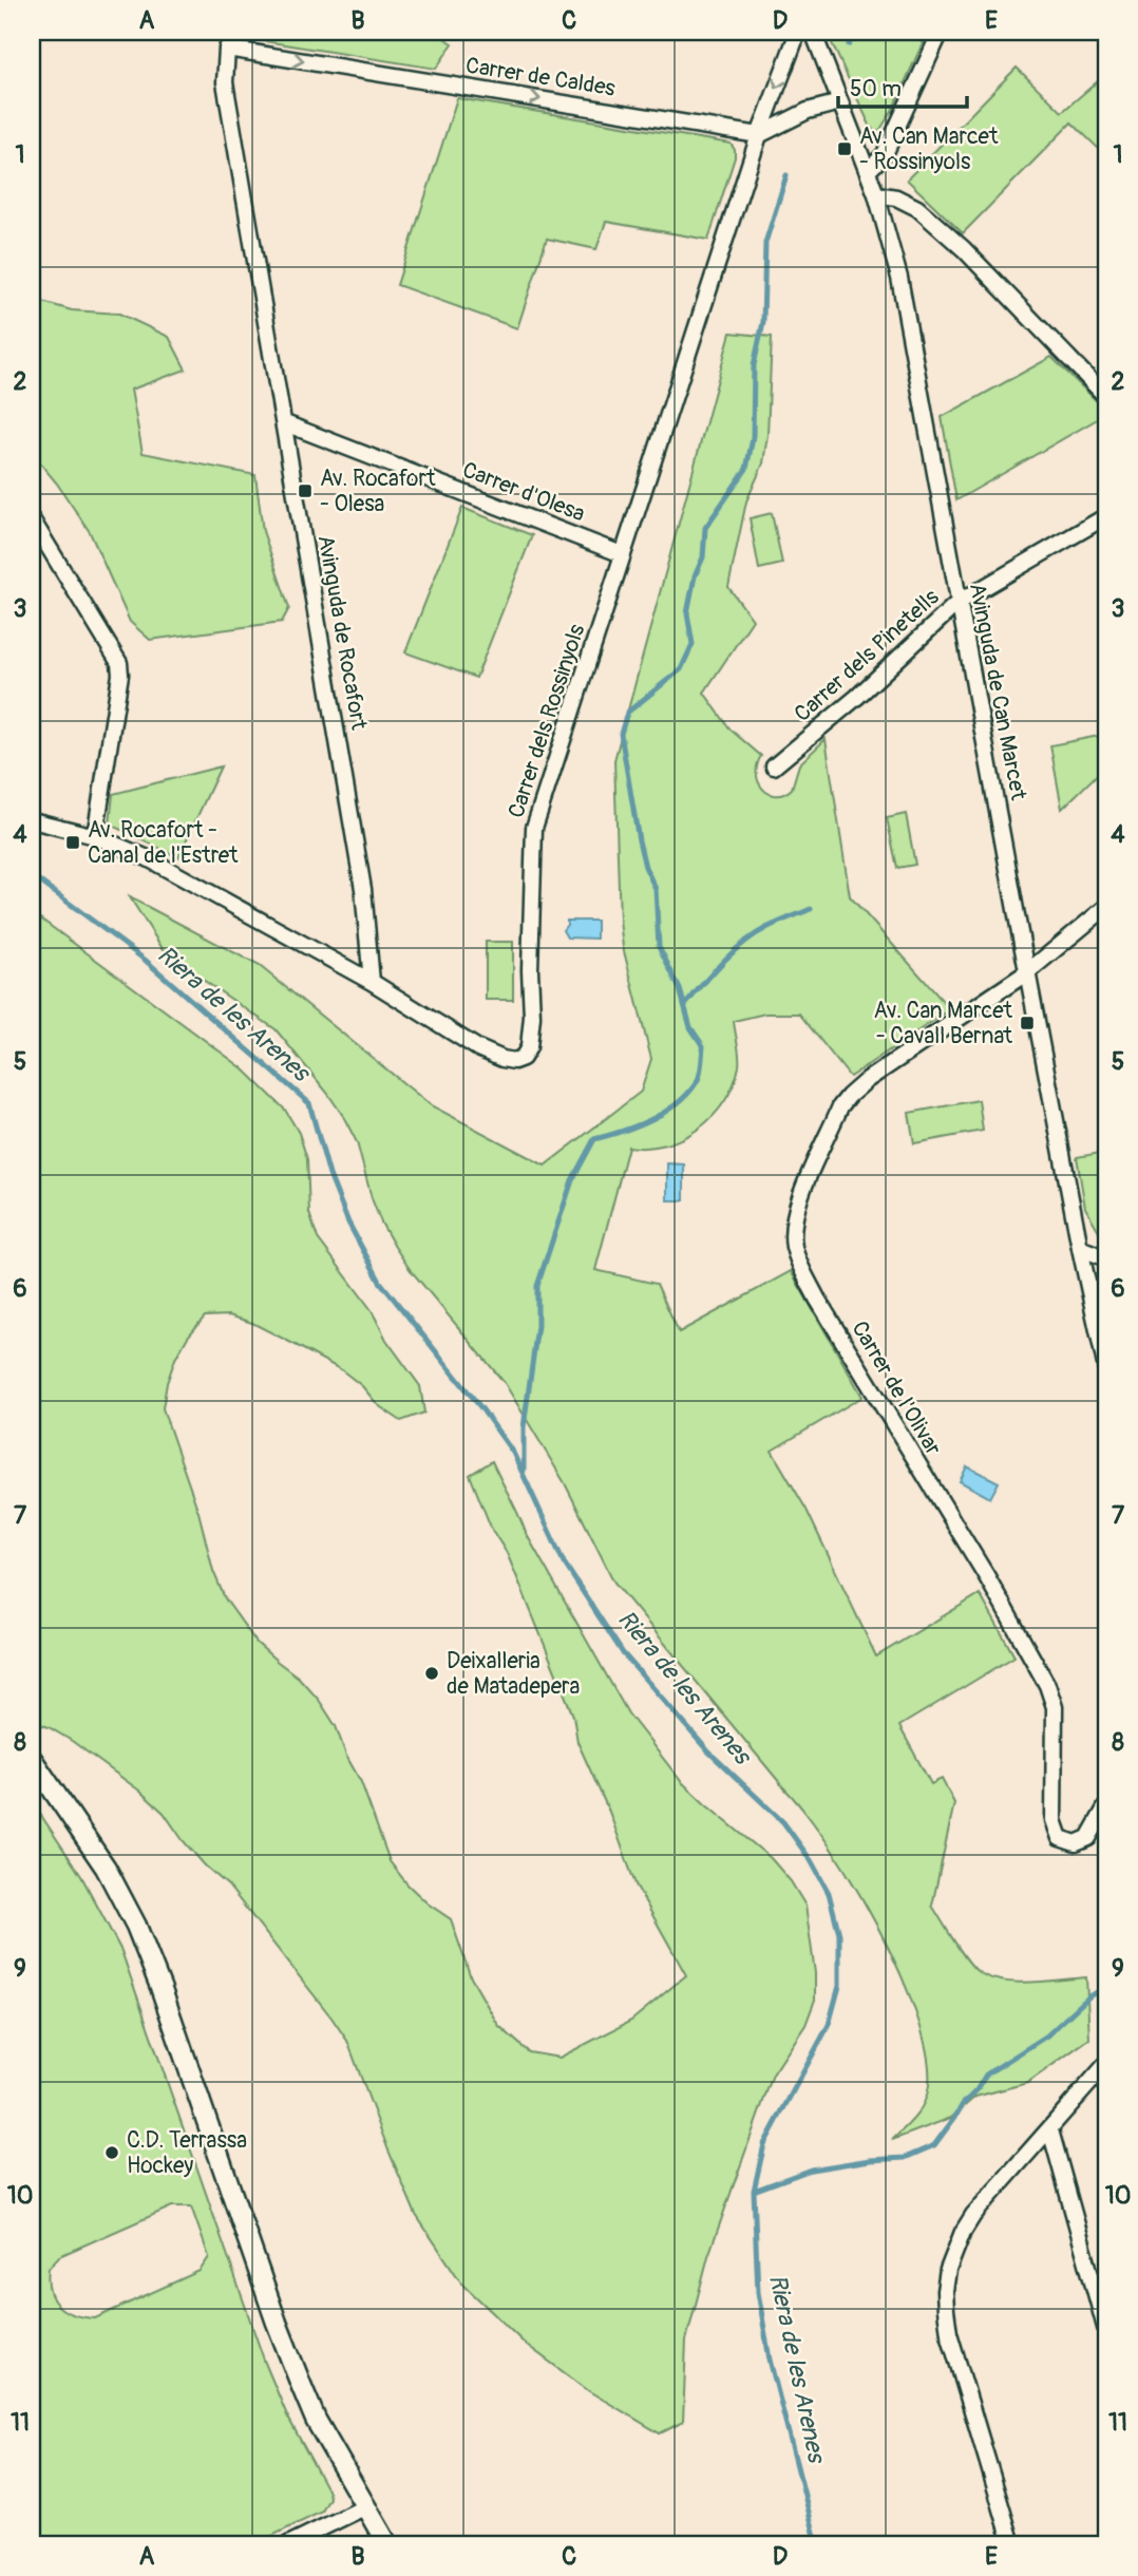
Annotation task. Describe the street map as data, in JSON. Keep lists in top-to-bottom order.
{
  "streets": {
    "street": [
      "Carrer de Caldes",
      "Carrer d'Olesa",
      "Avinguda de Rocafort",
      "Carrer dels Pinetells",
      "Avinguda de Can Marcet",
      "Carrer dels Rossinyols",
      "Carrer de l'Olivar"
    ]
  },
  "crossings": [
    ["Carrer de Caldes", "Avinguda de Rocafort"],
    ["Carrer de Caldes", "Carrer dels Rossinyols"],
    ["Carrer d'Olesa", "Avinguda de Rocafort"],
    ["Carrer d'Olesa", "Carrer dels Rossinyols"],
    ["Avinguda de Rocafort", "Carrer dels Rossinyols"],
    ["Carrer dels Pinetells", "Avinguda de Can Marcet"],
    ["Avinguda de Can Marcet", "Carrer de l'Olivar"]
  ],
  "one_way": ["Carrer de Caldes"],
  "water": ["Riera de les Arenes"],
  "places": {
    "transit": [
      "Av. Can Marcet - Rossinyols",
      "Av. Rocafort - Olesa",
      "Av. Rocafort - Canal de l'Estret",
      "Av. Can Marcet - Cavall Bernat"
    ],
    "other": ["Deixalleria de Matadepera", "C.D. Terrassa Hockey"]
  },
  "scale_bar": "50 m",
  "grid": {
    "columns": [
      "A",
      "B",
      "C",
      "D",
      "E"
    ],
    "rows": [
      "1",
      "2",
      "3",
      "4",
      "5",
      "6",
      "7",
      "8",
      "9",
      "10",
      "11"
    ]
  }
}
